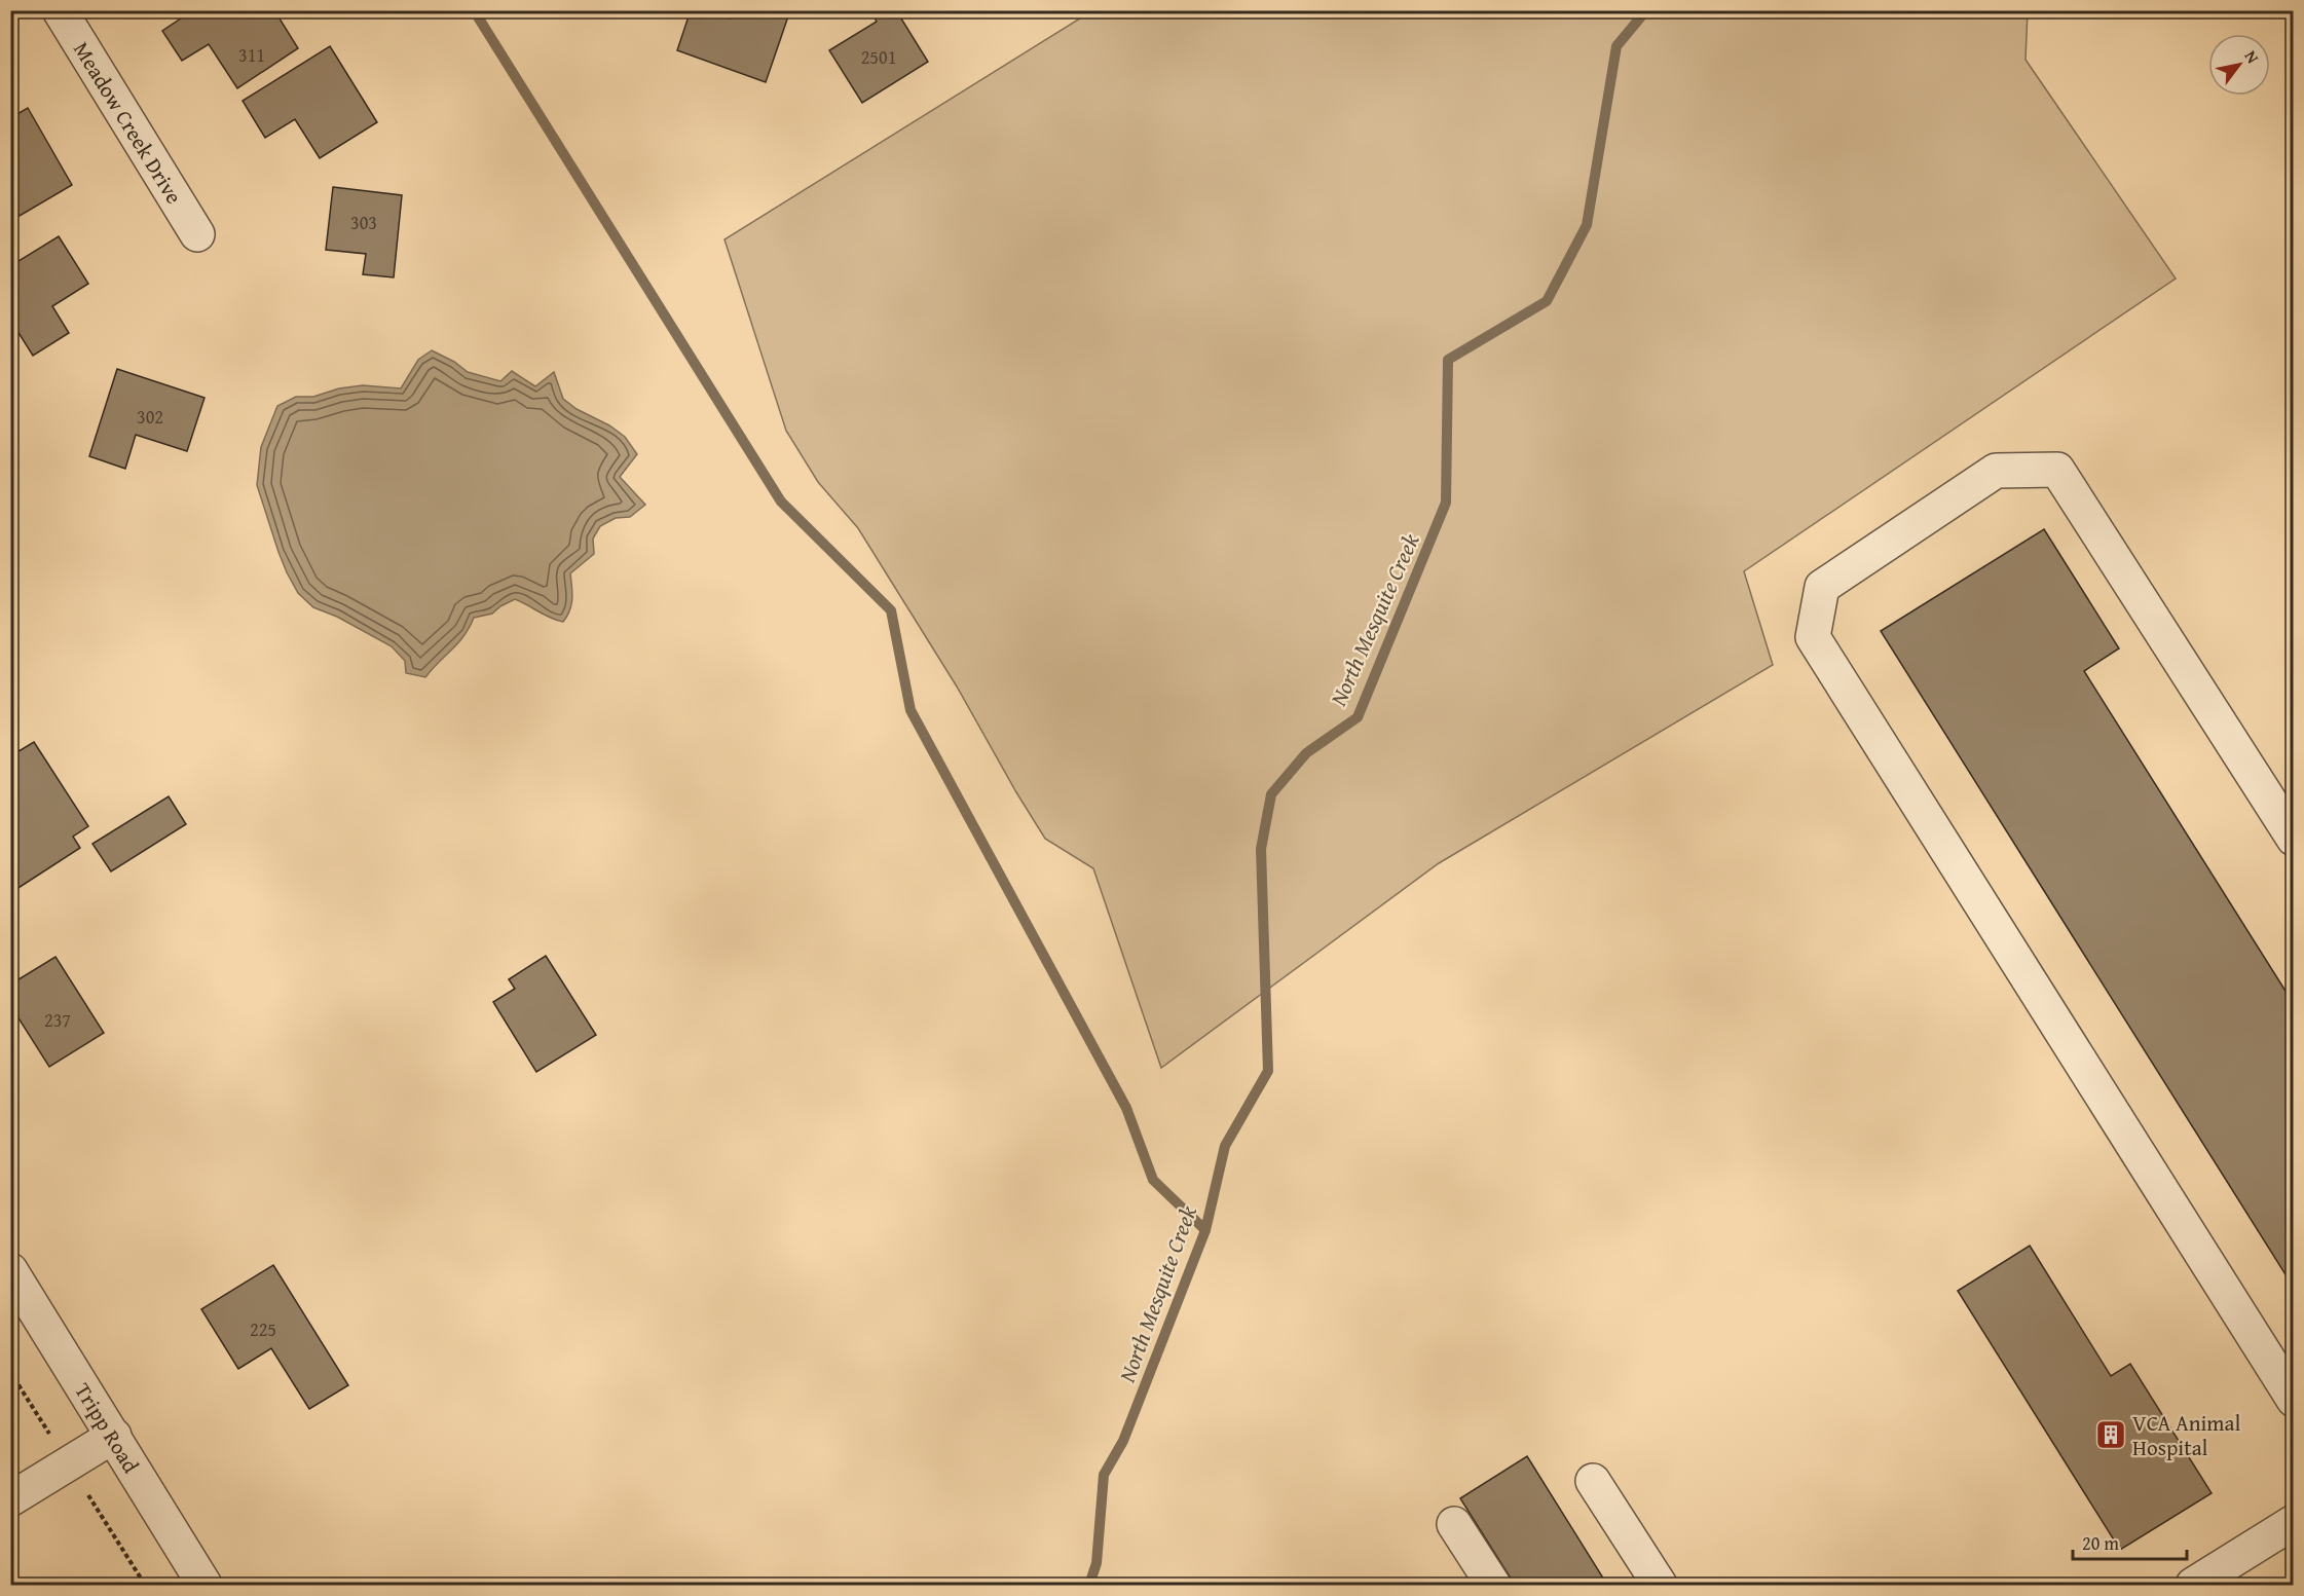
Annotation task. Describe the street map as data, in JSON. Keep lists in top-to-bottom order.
{
  "streets": {
    "street": ["Meadow Creek Drive", "Tripp Road"]
  },
  "water": ["North Mesquite Creek"],
  "places": {
    "building": ["VCA Animal Hospital"]
  },
  "house_numbers": [
    "311",
    "2501",
    "303",
    "302",
    "237",
    "225"
  ],
  "scale_bar": "20 m",
  "north": "top right"
}
